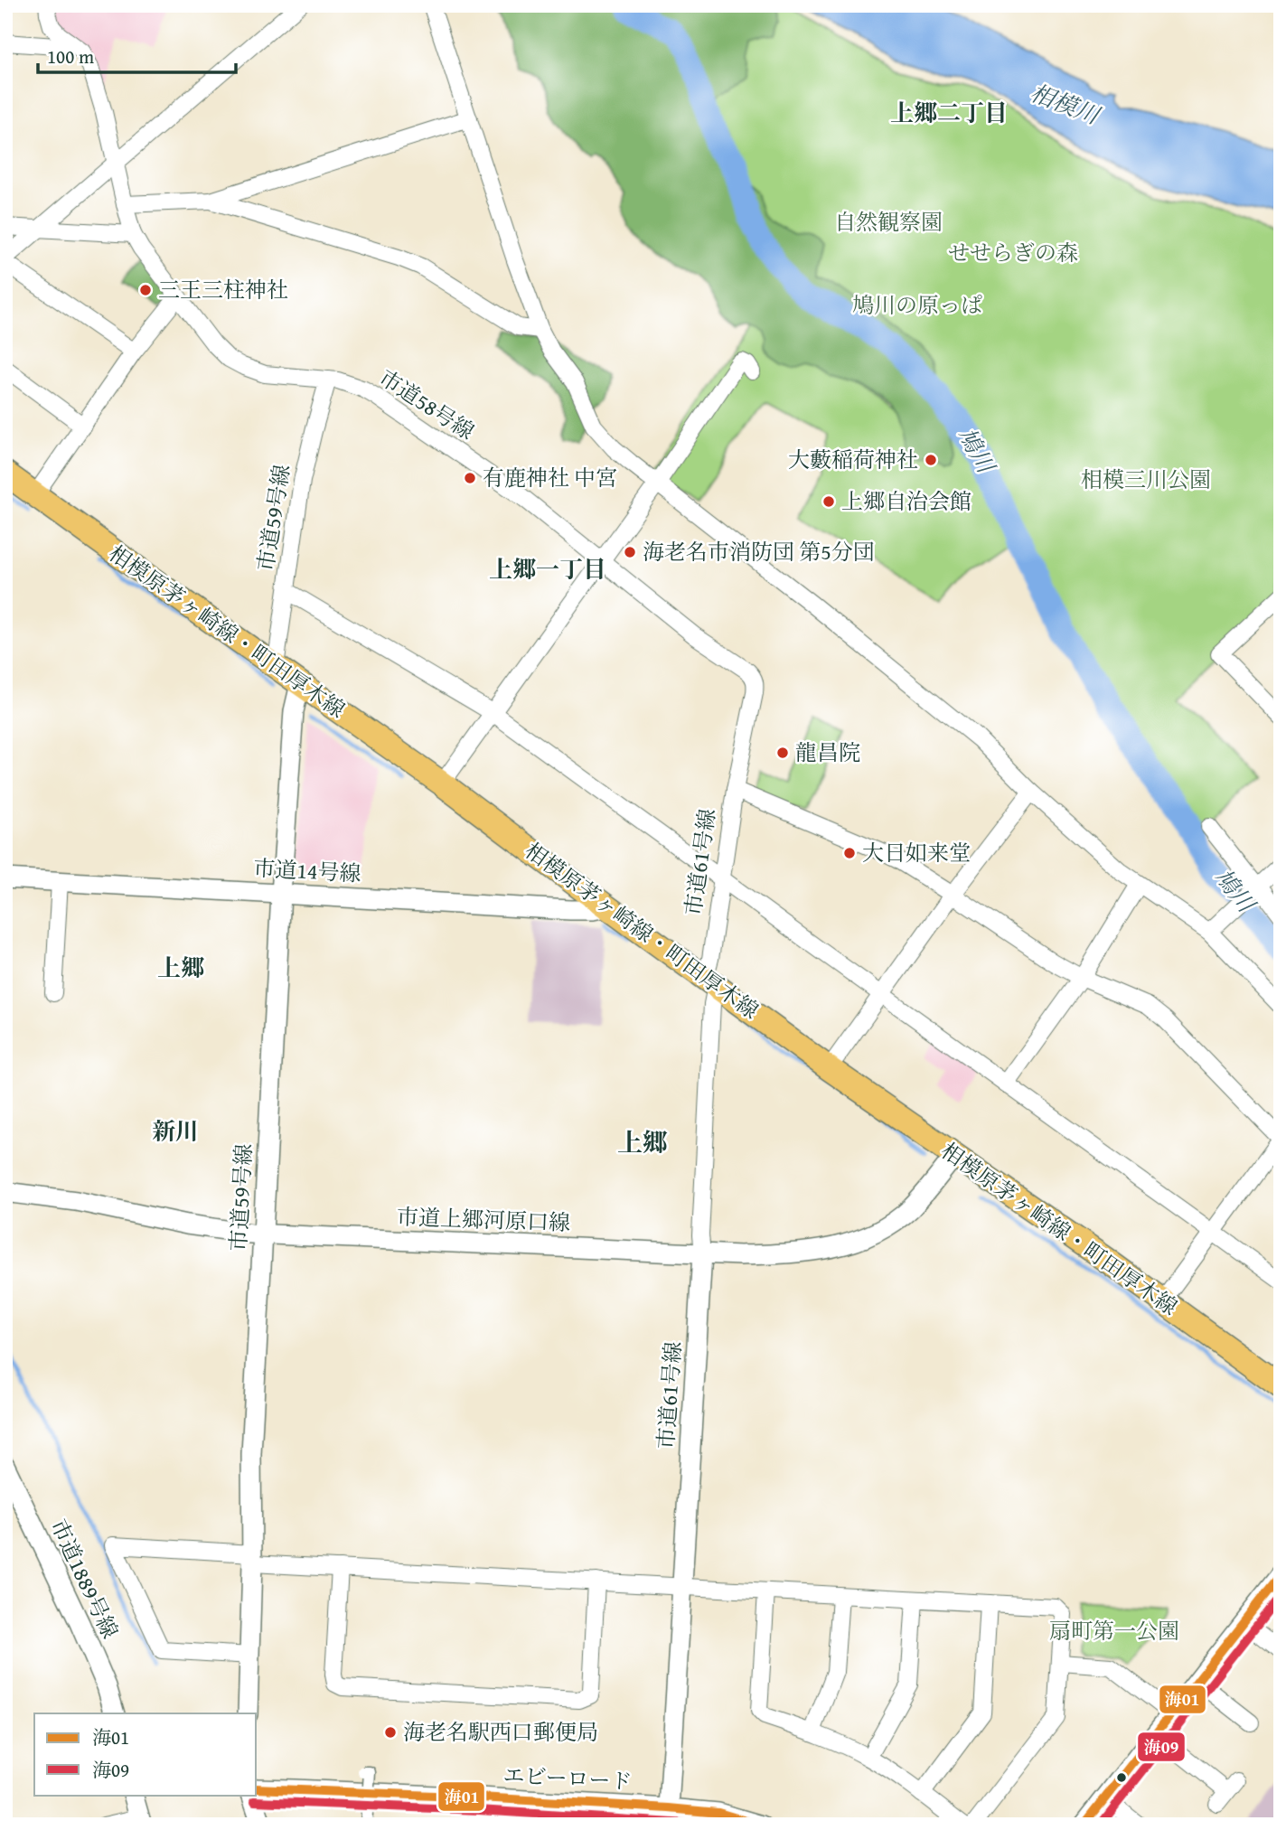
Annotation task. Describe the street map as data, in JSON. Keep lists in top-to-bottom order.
{
  "streets": {
    "main road": ["相模原茅ヶ崎線・町田厚木線"],
    "street": [
      "市道58号線",
      "市道59号線",
      "市道61号線",
      "市道14号線",
      "市道上郷河原口線",
      "市道1889号線",
      "エビーロード"
    ]
  },
  "crossings": [
    ["市道58号線", "市道59号線"],
    ["市道58号線", "市道61号線"],
    ["市道59号線", "相模原茅ヶ崎線・町田厚木線"],
    ["市道59号線", "市道14号線"],
    ["市道59号線", "市道上郷河原口線"],
    ["相模原茅ヶ崎線・町田厚木線", "市道61号線"],
    ["相模原茅ヶ崎線・町田厚木線", "市道14号線"],
    ["相模原茅ヶ崎線・町田厚木線", "市道上郷河原口線"],
    ["市道61号線", "市道上郷河原口線"],
    ["市道61号線", "エビーロード"]
  ],
  "districts": [
    "上郷二丁目",
    "上郷一丁目",
    "上郷",
    "新川",
    "上郷"
  ],
  "water": ["相模川", "鳩川"],
  "parks": [
    "自然観察園",
    "せせらぎの森",
    "鳩川の原っぱ",
    "相模三川公園",
    "扇町第一公園"
  ],
  "places": [
    "三王三柱神社",
    "大藪稲荷神社",
    "有鹿神社 中宮",
    "上郷自治会館",
    "海老名市消防団 第5分団",
    "龍昌院",
    "大日如来堂",
    "海老名駅西口郵便局"
  ],
  "lines": ["transit line 海01", "transit line 海09"],
  "legend": ["海01", "海09"],
  "scale_bar": "100 m"
}
